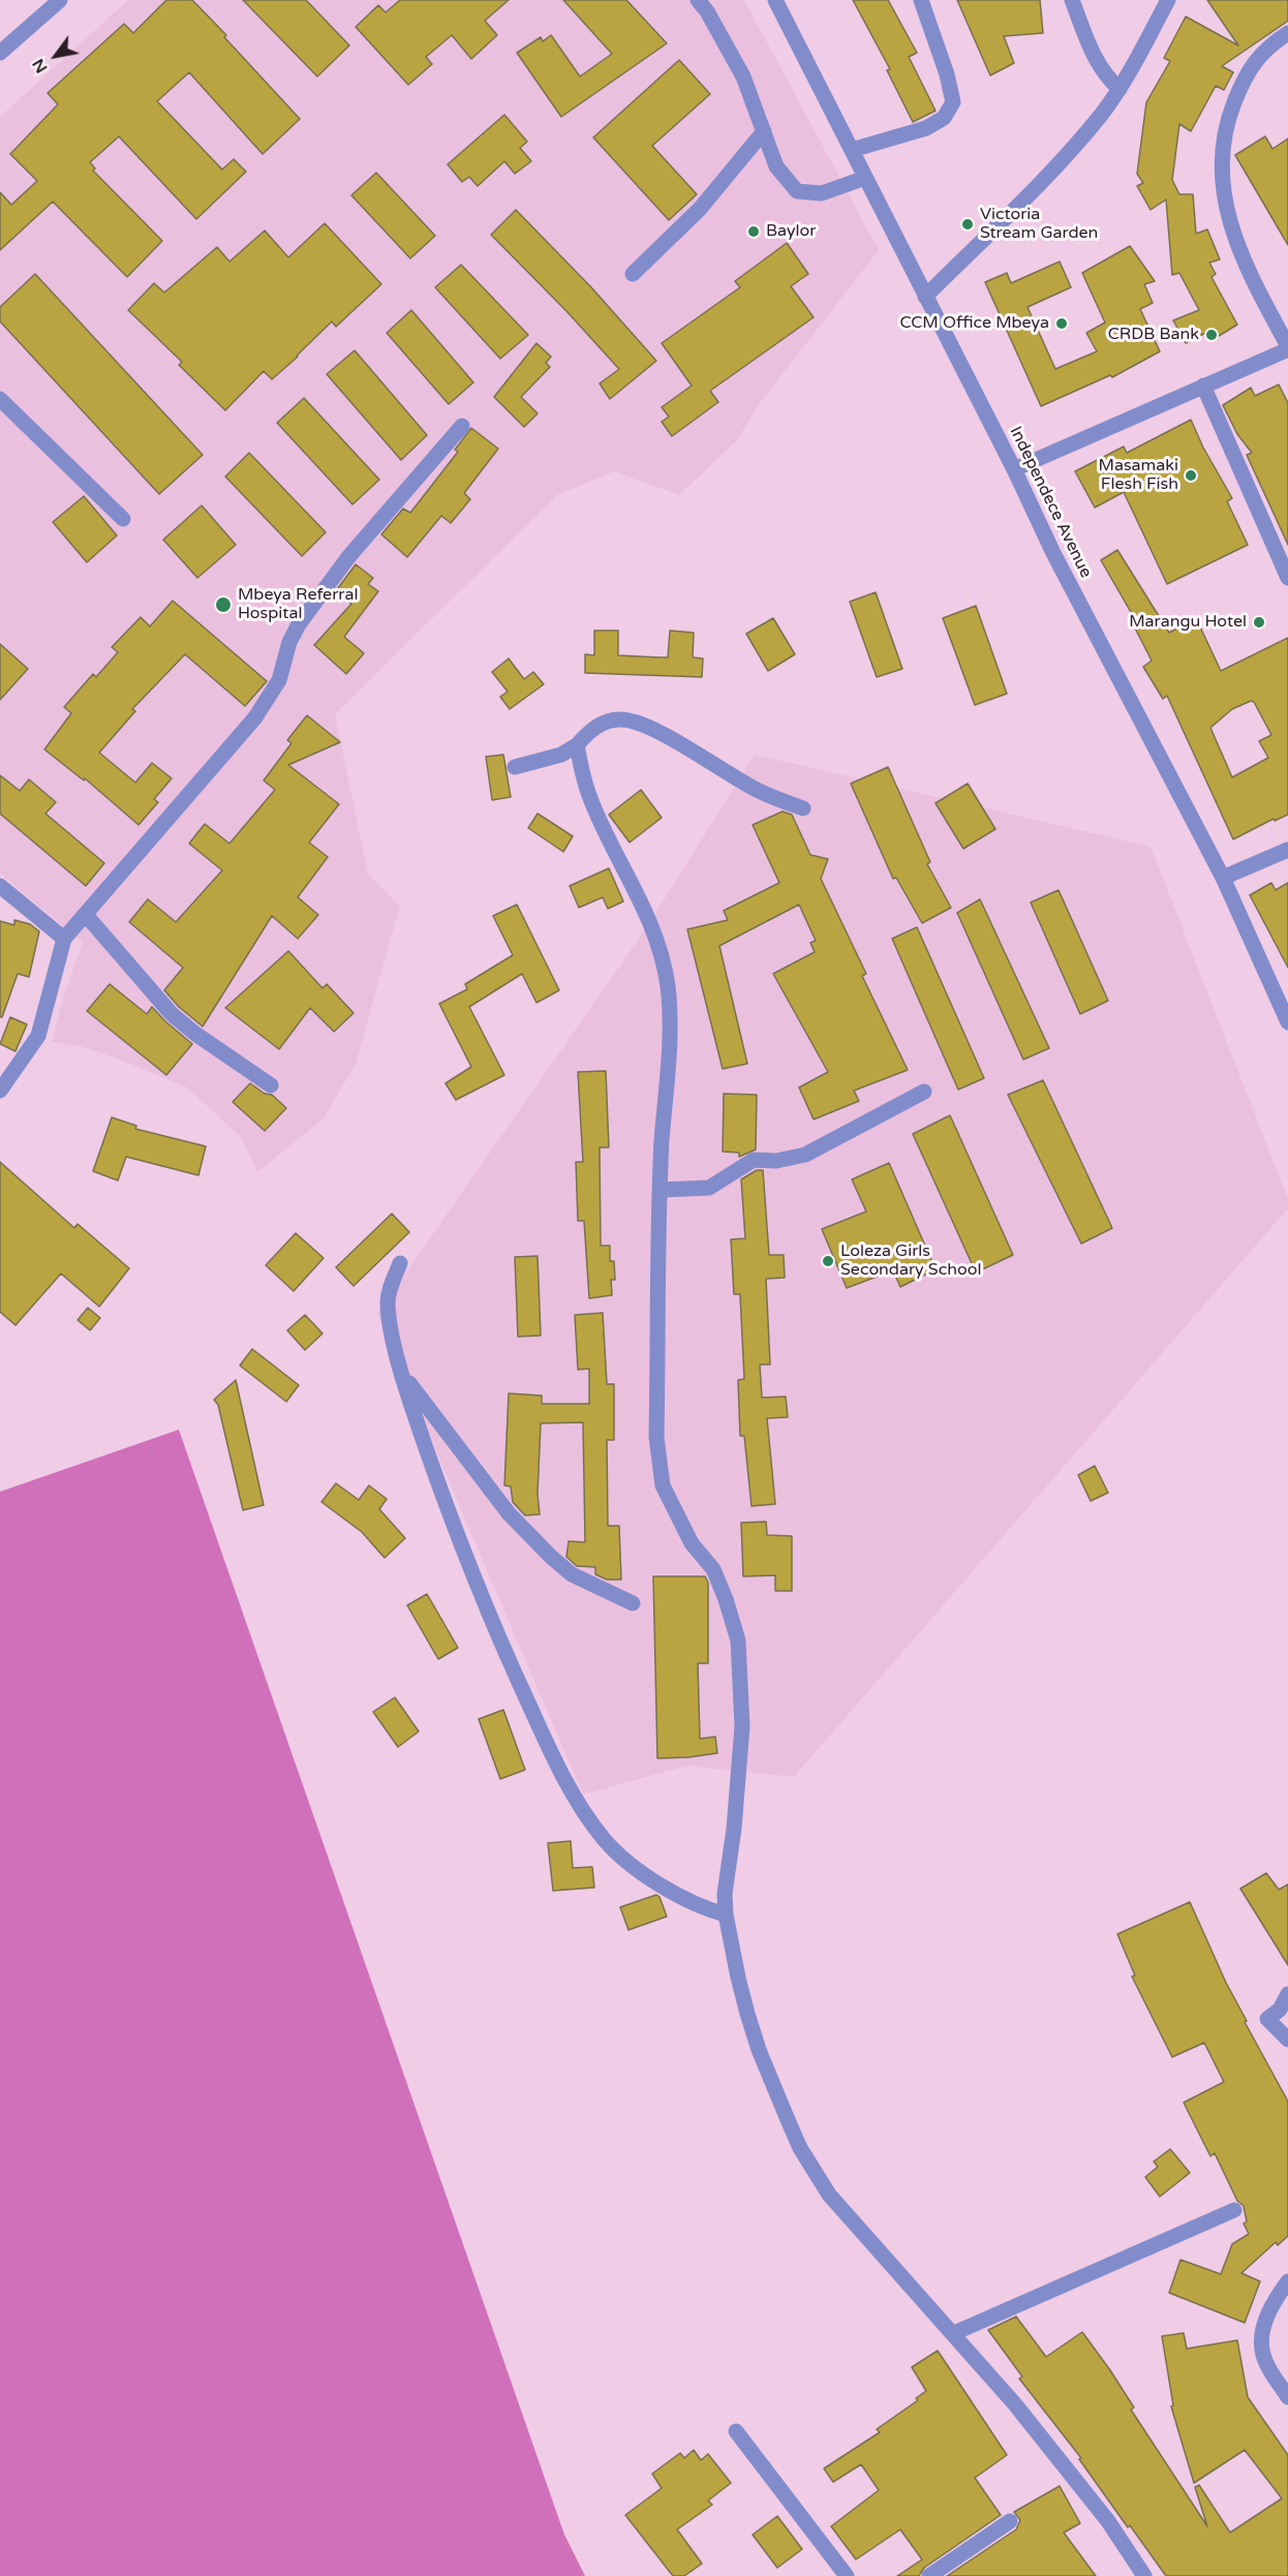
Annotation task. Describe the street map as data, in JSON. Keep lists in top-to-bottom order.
{
  "streets": {
    "street": ["Independece Avenue"]
  },
  "places": [
    "Victoria Stream Garden",
    "Baylor",
    "CCM Office Mbeya",
    "CRDB Bank",
    "Masamaki Flesh Fish",
    "Mbeya Referral Hospital",
    "Marangu Hotel",
    "Loleza Girls Secondary School"
  ],
  "north": "bottom left"
}
